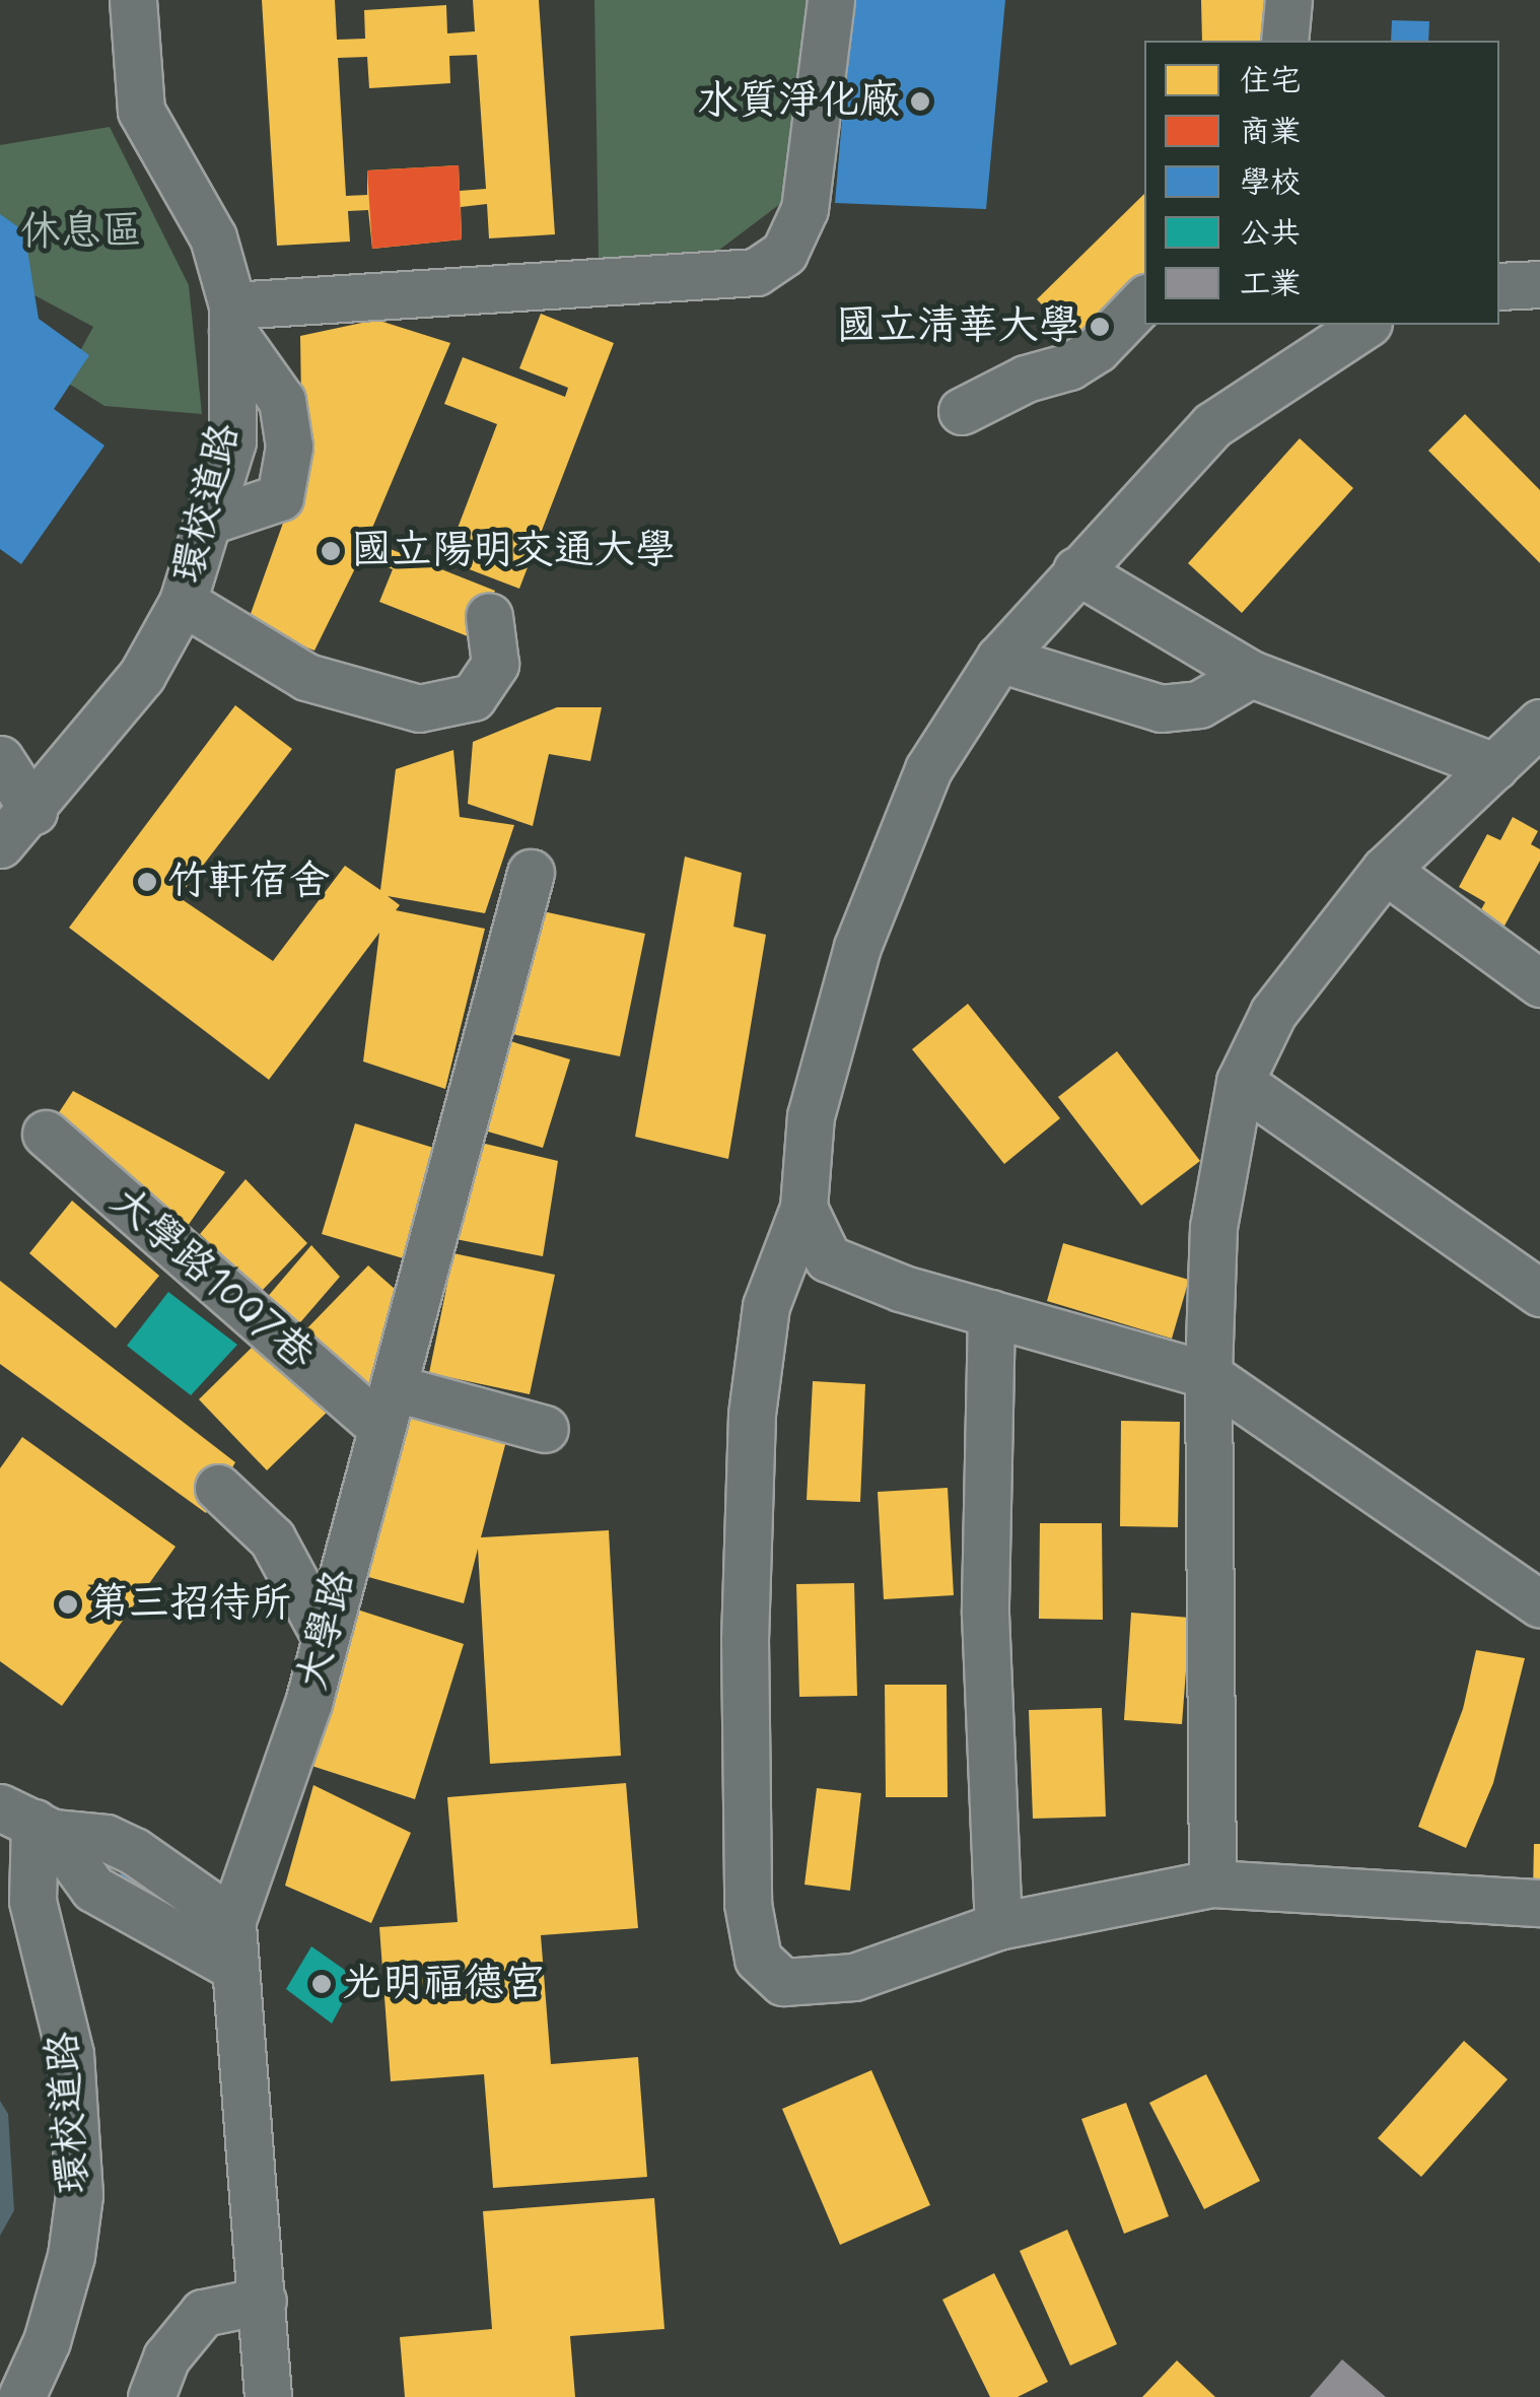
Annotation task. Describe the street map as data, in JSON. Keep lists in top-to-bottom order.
{
  "streets": {
    "street": ["環校道路", "大學路1007巷", "大學路"]
  },
  "crossings": [
    ["大學路1007巷", "大學路"]
  ],
  "parks": ["休息區"],
  "places": [
    "水質淨化廠",
    "國立清華大學",
    "國立陽明交通大學",
    "竹軒宿舍",
    "第三招待所",
    "光明福德宮"
  ],
  "legend": [
    "住宅",
    "商業",
    "學校",
    "公共",
    "工業"
  ]
}
